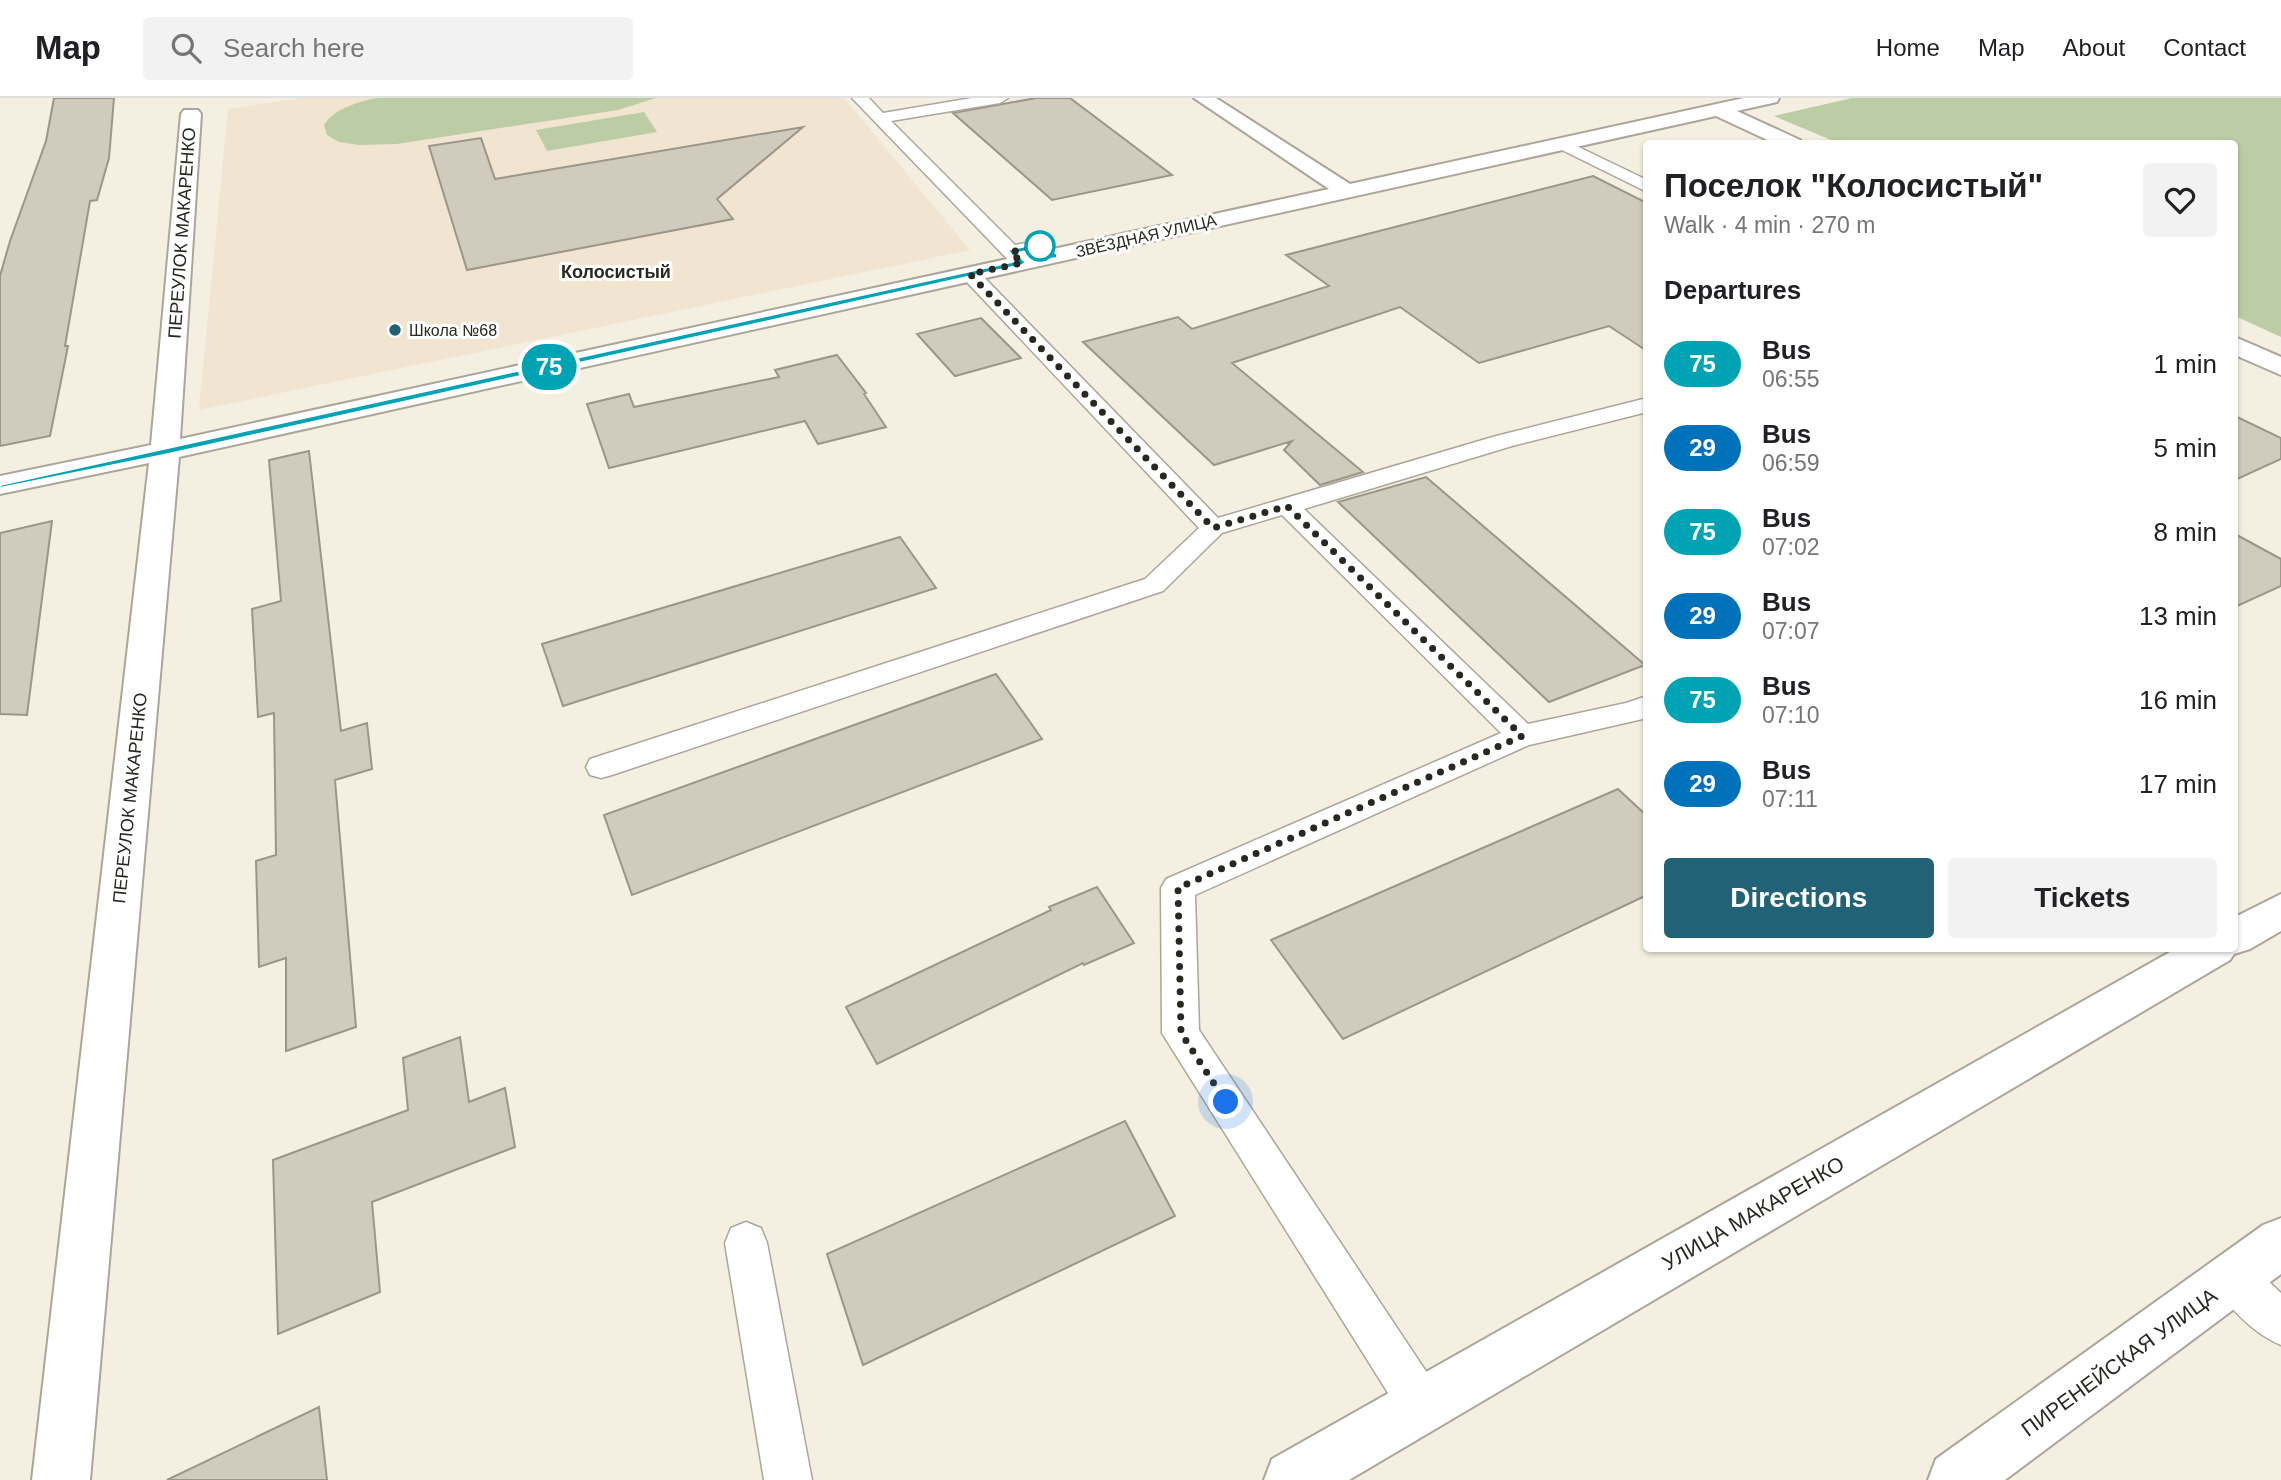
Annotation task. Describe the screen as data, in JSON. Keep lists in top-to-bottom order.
{
  "streets": {
    "street": [
      "ПЕРЕУЛОК МАКАРЕНКО",
      "ЗВЁЗДНАЯ УЛИЦА",
      "УЛИЦА МАКАРЕНКО",
      "ПИРЕНЕЙСКАЯ УЛИЦА"
    ]
  },
  "crossings": [
    ["ПЕРЕУЛОК МАКАРЕНКО", "ЗВЁЗДНАЯ УЛИЦА"]
  ],
  "districts": ["Колосистый"],
  "places": ["Школа №68"],
  "lines": ["bus line 75"],
  "page": {
    "header": "Map",
    "search": "Search here",
    "nav": [
      "Home",
      "Map",
      "About",
      "Contact"
    ],
    "on_map": "75",
    "heading": [
      ["Поселок \"Колосистый\"", "Walk · 4 min · 270 m"],
      "Departures"
    ],
    "list": [
      {
        "mark": "75",
        "name": "Bus",
        "note": "06:55",
        "value": "1 min"
      },
      {
        "mark": "29",
        "name": "Bus",
        "note": "06:59",
        "value": "5 min"
      },
      {
        "mark": "75",
        "name": "Bus",
        "note": "07:02",
        "value": "8 min"
      },
      {
        "mark": "29",
        "name": "Bus",
        "note": "07:07",
        "value": "13 min"
      },
      {
        "mark": "75",
        "name": "Bus",
        "note": "07:10",
        "value": "16 min"
      },
      {
        "mark": "29",
        "name": "Bus",
        "note": "07:11",
        "value": "17 min"
      }
    ],
    "buttons": ["Directions", "Tickets"]
  }
}
